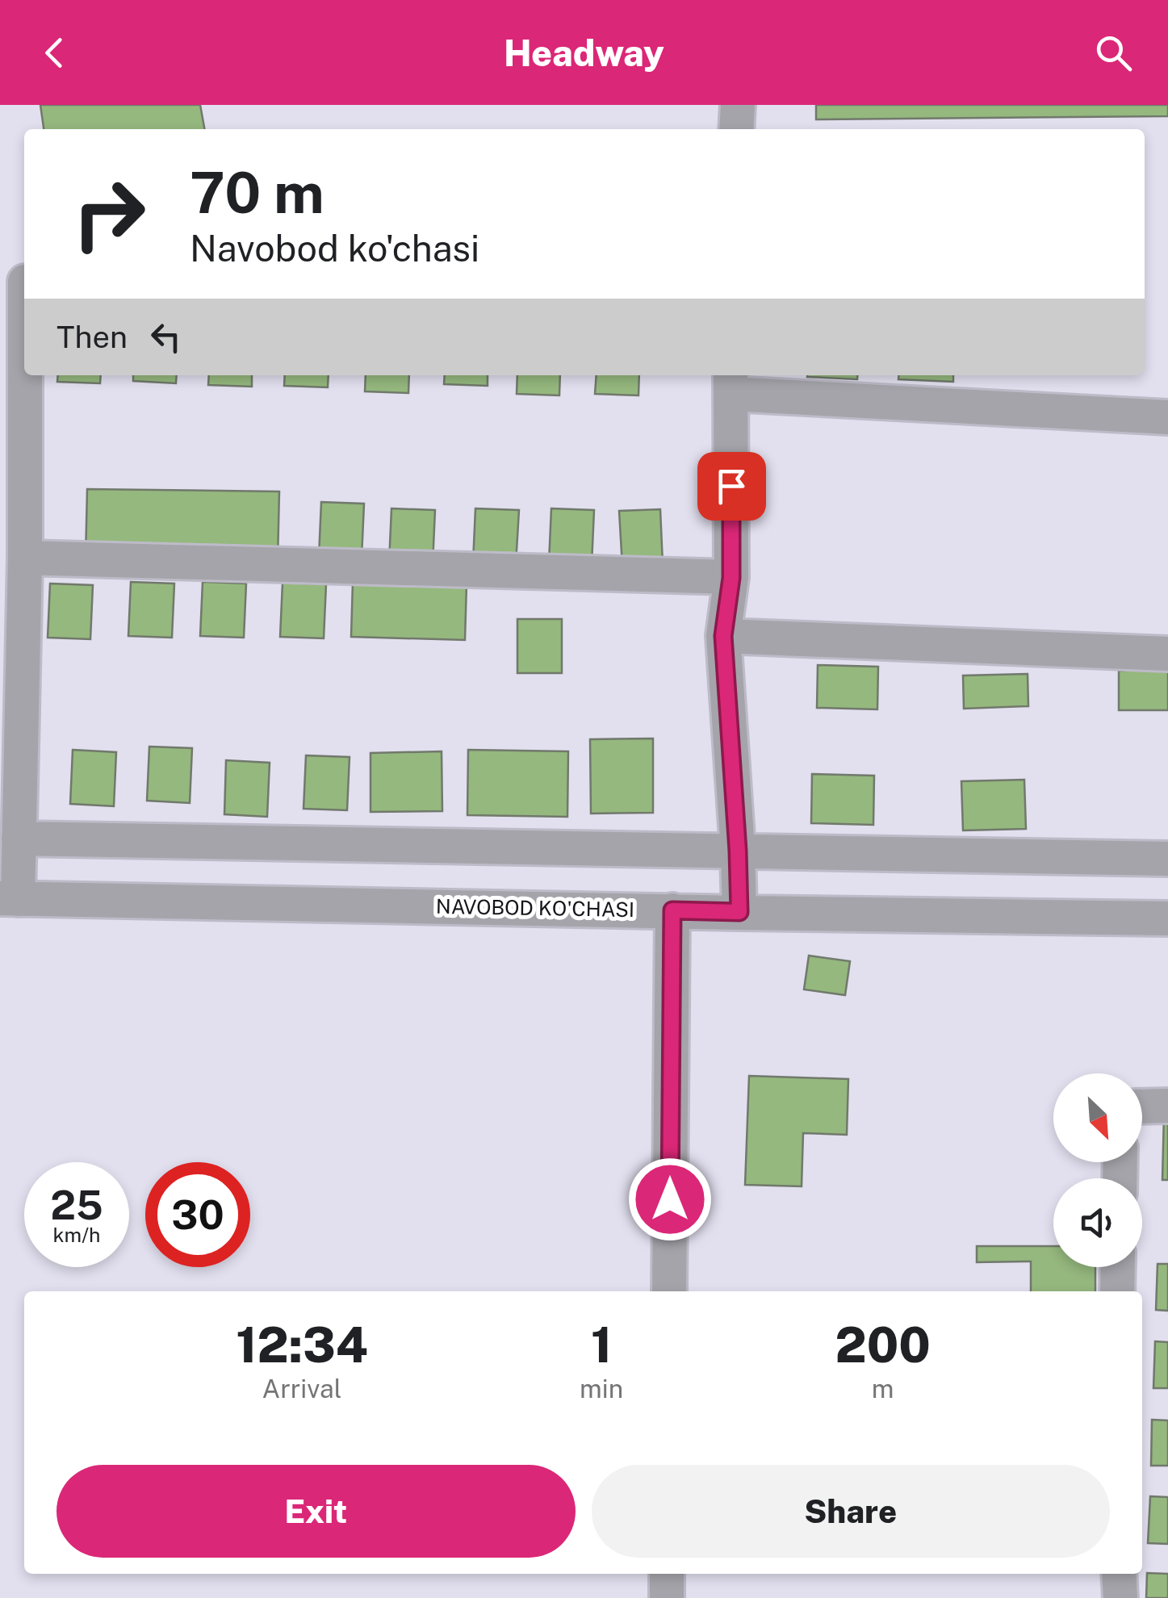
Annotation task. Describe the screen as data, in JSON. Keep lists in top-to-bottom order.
{
  "streets": {
    "street": ["NAVOBOD KO'CHASI"]
  },
  "north": "bottom right",
  "page": {
    "header": "Headway",
    "turn": ["70 m", "Navobod ko'chasi"],
    "then": "Then",
    "speed": "25 km/h",
    "limit": "30",
    "eta": [
      "12:34",
      "Arrival",
      "1",
      "min",
      "200",
      "m"
    ],
    "buttons": ["Exit", "Share"]
  }
}
